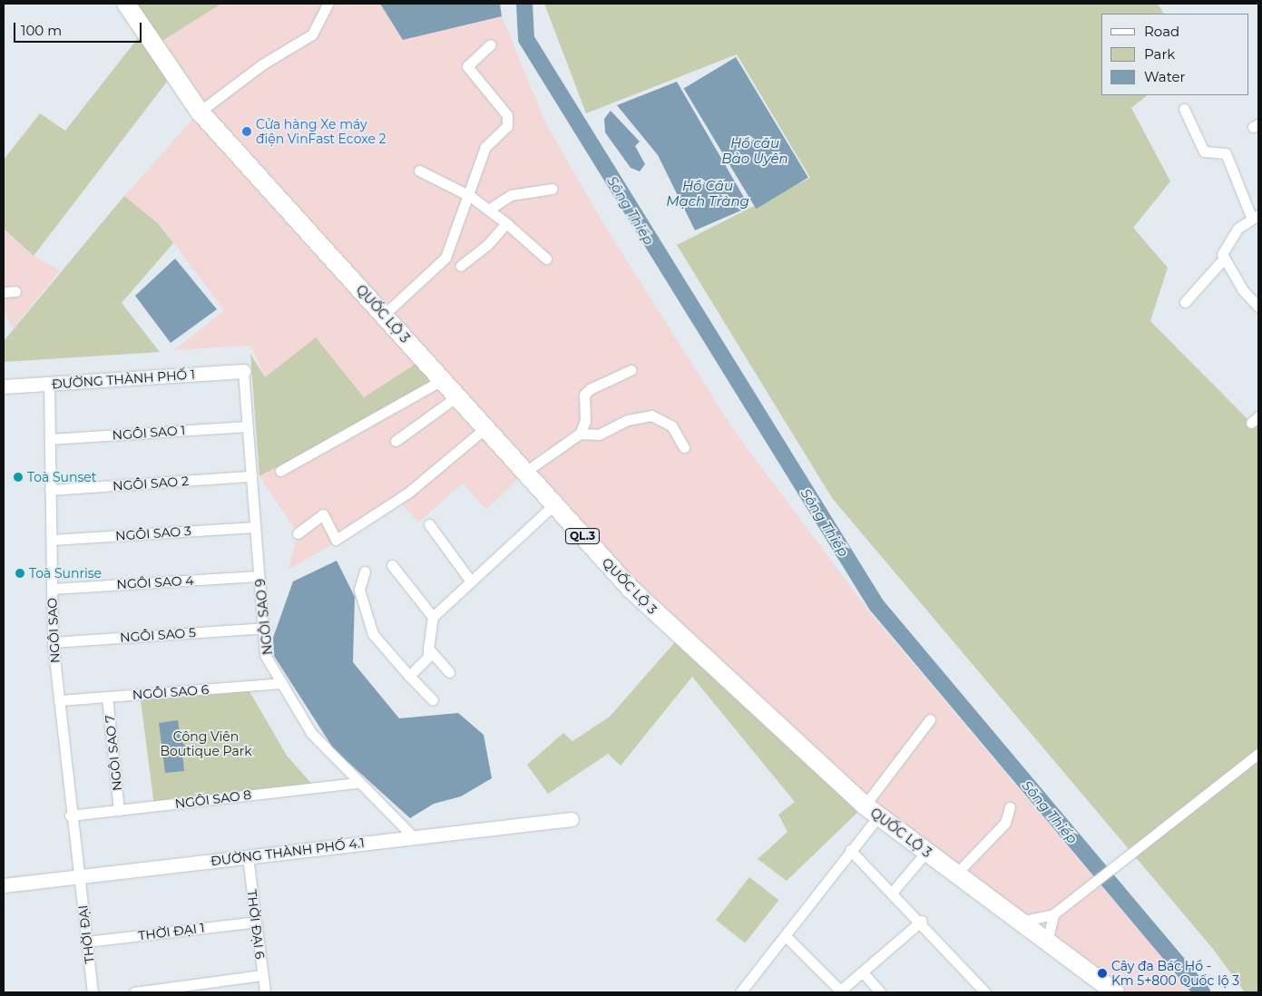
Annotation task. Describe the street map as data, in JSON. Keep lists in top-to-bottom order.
{
  "streets": {
    "highway": ["QUỐC LỘ 3", "QL.3"],
    "street": [
      "ĐƯỜNG THÀNH PHỐ 1",
      "NGÔI SAO 1",
      "NGÔI SAO 2",
      "NGÔI SAO 3",
      "NGÔI SAO 4",
      "NGÔI SAO 9",
      "NGÔI SAO",
      "NGÔI SAO 5",
      "NGÔI SAO 6",
      "NGÔI SAO 7",
      "NGÔI SAO 8",
      "ĐƯỜNG THÀNH PHỐ 4.1",
      "THỜI ĐẠI 6",
      "THỜI ĐẠI 1",
      "THỜI ĐẠI"
    ]
  },
  "crossings": [
    ["ĐƯỜNG THÀNH PHỐ 1", "NGÔI SAO 9"],
    ["ĐƯỜNG THÀNH PHỐ 1", "NGÔI SAO"],
    ["NGÔI SAO 1", "NGÔI SAO 9"],
    ["NGÔI SAO 1", "NGÔI SAO"],
    ["NGÔI SAO 2", "NGÔI SAO 9"],
    ["NGÔI SAO 2", "NGÔI SAO"],
    ["NGÔI SAO 3", "NGÔI SAO 9"],
    ["NGÔI SAO 3", "NGÔI SAO"],
    ["NGÔI SAO 4", "NGÔI SAO 9"],
    ["NGÔI SAO 4", "NGÔI SAO"],
    ["NGÔI SAO 9", "NGÔI SAO 5"],
    ["NGÔI SAO 9", "NGÔI SAO 6"],
    ["NGÔI SAO 9", "NGÔI SAO 8"],
    ["NGÔI SAO 9", "ĐƯỜNG THÀNH PHỐ 4.1"],
    ["NGÔI SAO", "NGÔI SAO 5"],
    ["NGÔI SAO", "NGÔI SAO 6"],
    ["NGÔI SAO", "NGÔI SAO 8"],
    ["NGÔI SAO", "ĐƯỜNG THÀNH PHỐ 4.1"],
    ["NGÔI SAO", "THỜI ĐẠI"],
    ["NGÔI SAO 6", "NGÔI SAO 7"],
    ["NGÔI SAO 7", "NGÔI SAO 8"],
    ["ĐƯỜNG THÀNH PHỐ 4.1", "THỜI ĐẠI 6"],
    ["ĐƯỜNG THÀNH PHỐ 4.1", "THỜI ĐẠI"],
    ["THỜI ĐẠI 6", "THỜI ĐẠI 1"],
    ["THỜI ĐẠI 1", "THỜI ĐẠI"]
  ],
  "water": ["Hồ câu Bảo Uyên", "Hồ Câu Mạch Tràng", "Sông Thiếp"],
  "parks": ["Công Viên Boutique Park"],
  "places": [
    "Cửa hàng Xe máy điện VinFast Ecoxe 2",
    "Toà Sunset",
    "Toà Sunrise",
    "Cây đa Bác Hồ - Km 5+800 Quốc lộ 3"
  ],
  "legend": ["Road", "Park", "Water"],
  "scale_bar": "100 m"
}
